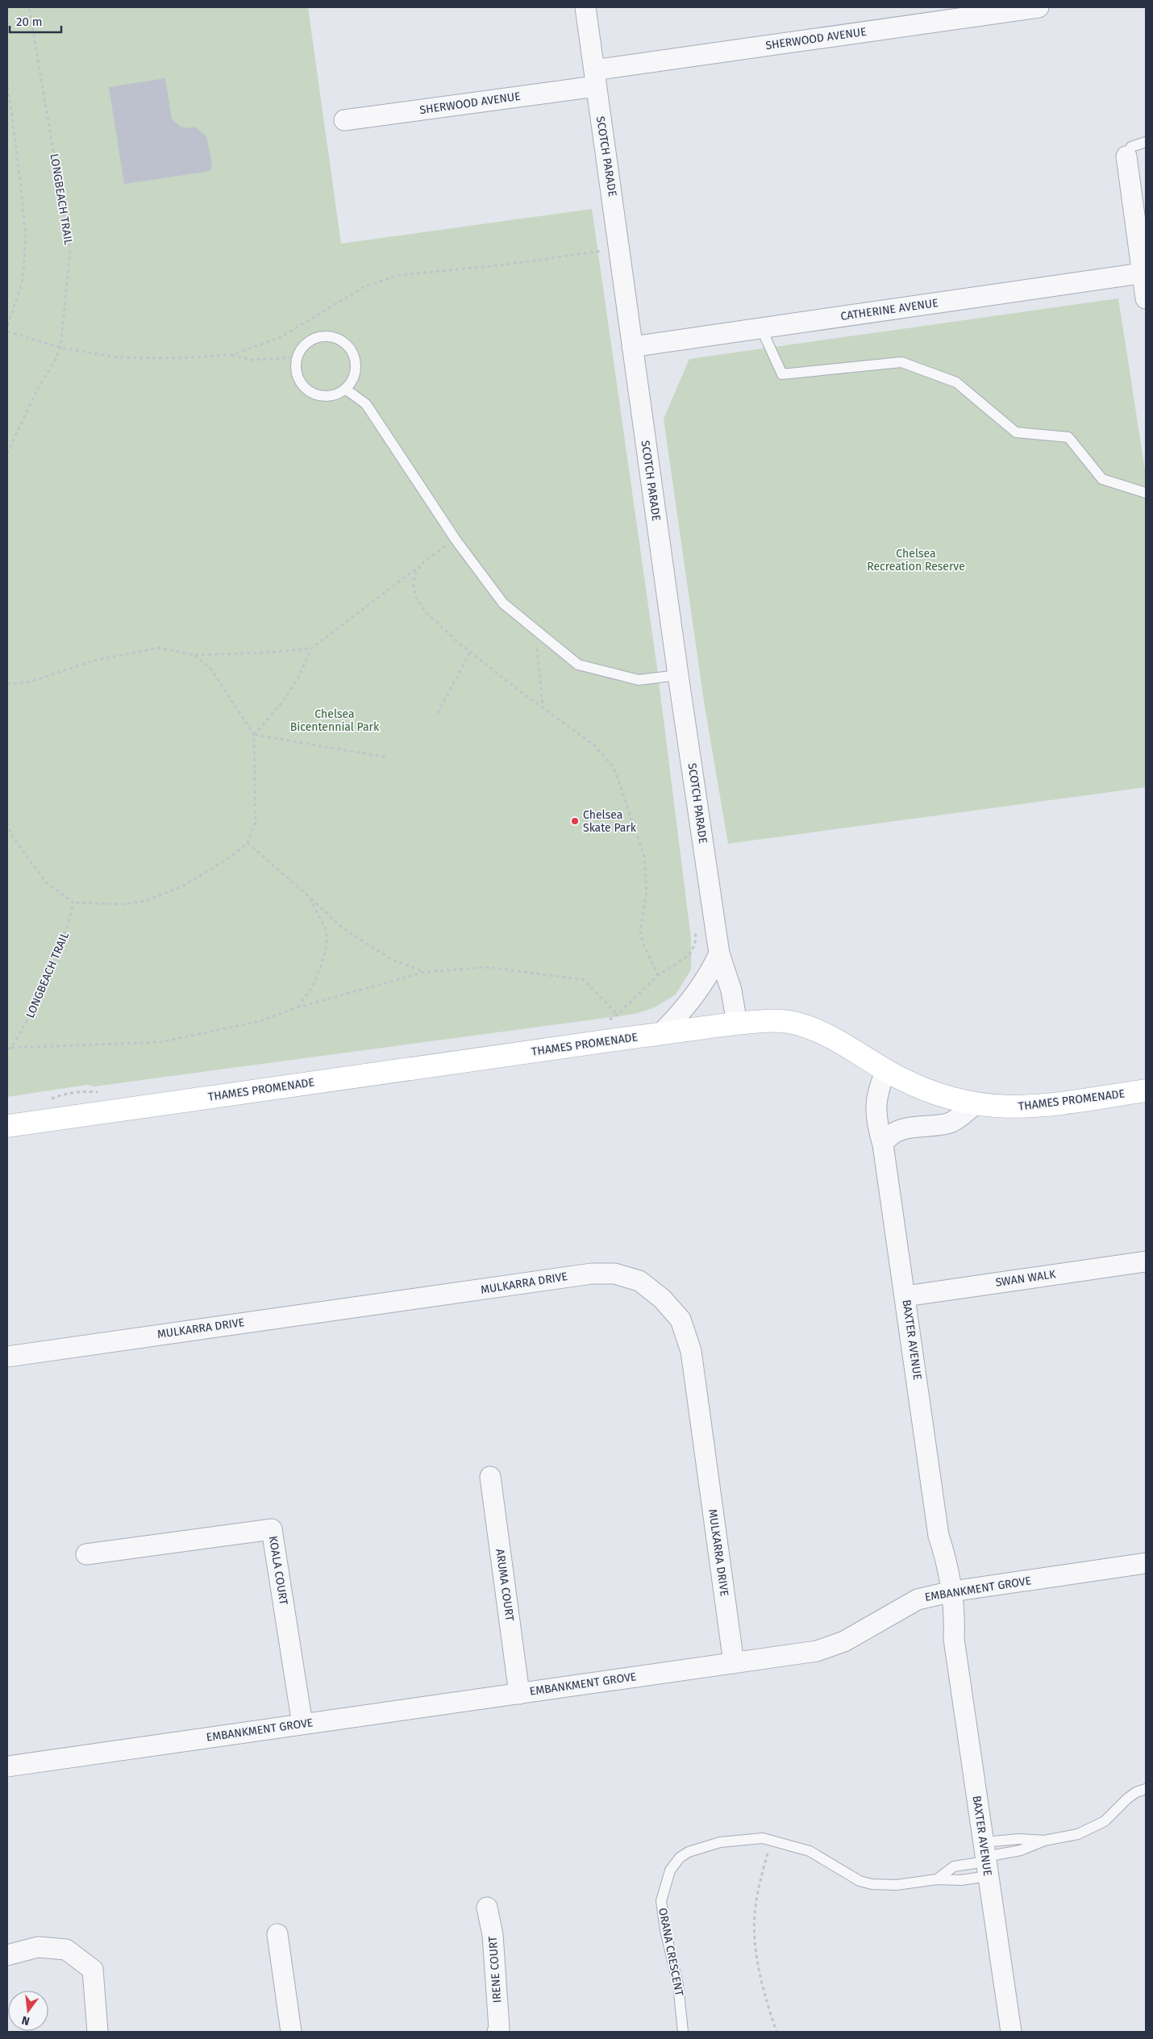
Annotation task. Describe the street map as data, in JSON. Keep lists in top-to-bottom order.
{
  "streets": {
    "main road": ["THAMES PROMENADE"],
    "street": [
      "SHERWOOD AVENUE",
      "SCOTCH PARADE",
      "CATHERINE AVENUE",
      "SWAN WALK",
      "MULKARRA DRIVE",
      "BAXTER AVENUE",
      "KOALA COURT",
      "ARUMA COURT",
      "EMBANKMENT GROVE",
      "IRENE COURT"
    ],
    "lane": ["ORANA CRESCENT"],
    "path": ["LONGBEACH TRAIL"]
  },
  "crossings": [
    ["SHERWOOD AVENUE", "SCOTCH PARADE"],
    ["SCOTCH PARADE", "CATHERINE AVENUE"],
    ["SCOTCH PARADE", "THAMES PROMENADE"],
    ["THAMES PROMENADE", "BAXTER AVENUE"],
    ["SWAN WALK", "BAXTER AVENUE"],
    ["MULKARRA DRIVE", "EMBANKMENT GROVE"],
    ["BAXTER AVENUE", "EMBANKMENT GROVE"],
    ["BAXTER AVENUE", "ORANA CRESCENT"],
    ["KOALA COURT", "EMBANKMENT GROVE"],
    ["ARUMA COURT", "EMBANKMENT GROVE"]
  ],
  "parks": ["Chelsea Recreation Reserve", "Chelsea Bicentennial Park"],
  "places": ["Chelsea Skate Park"],
  "scale_bar": "20 m",
  "north": "bottom"
}
